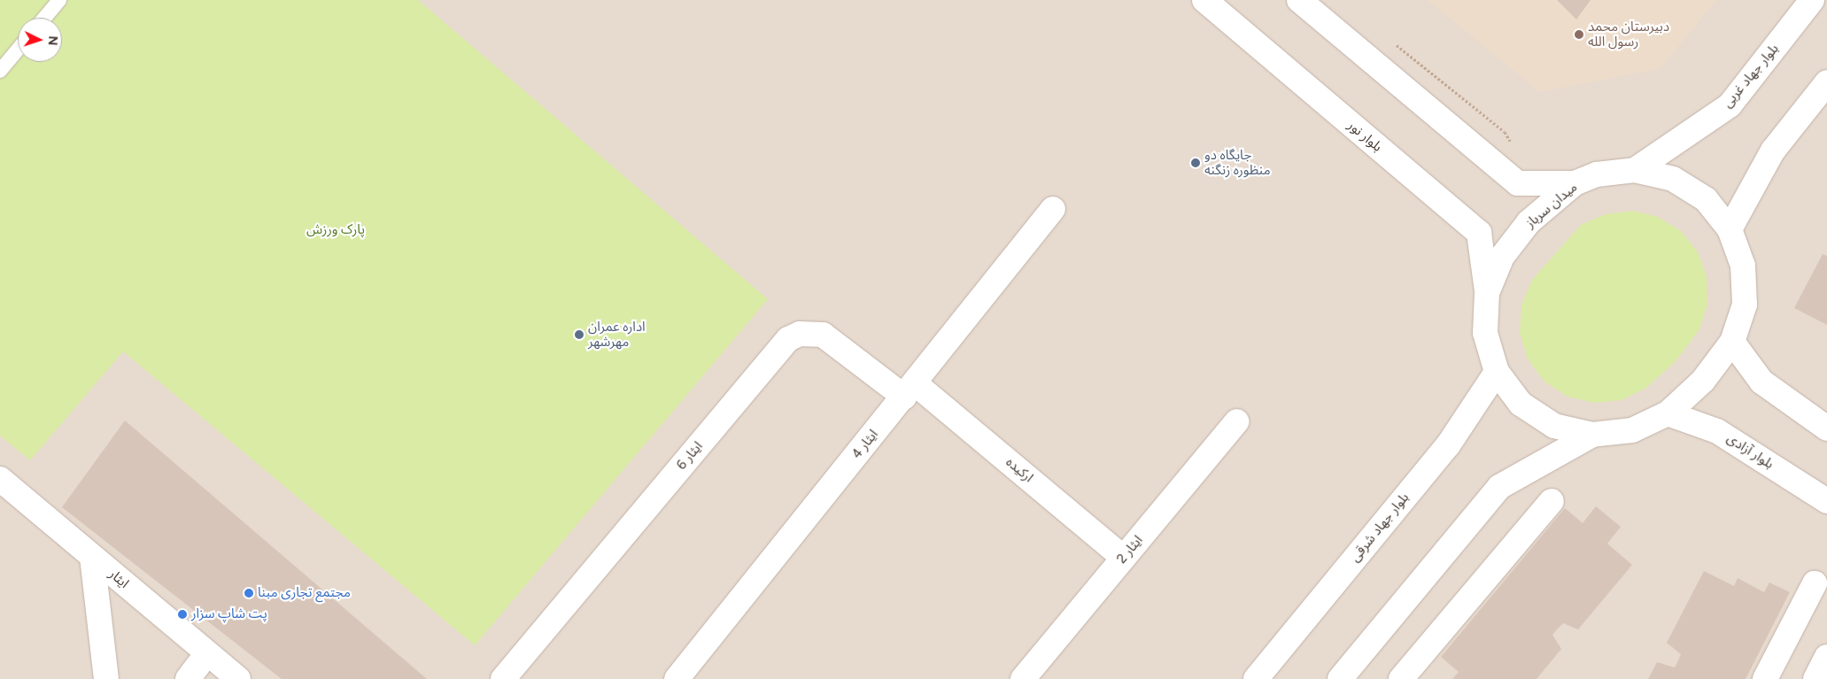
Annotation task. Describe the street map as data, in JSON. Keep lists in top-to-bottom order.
{
  "streets": {
    "street": [
      "بلوار جهاد غربی",
      "بلوار نور",
      "میدان سرباز",
      "ایثار 4",
      "بلوار آزادی",
      "ایثار 6",
      "ارکیده",
      "بلوار جهاد شرقی",
      "ایثار 2",
      "ایثار"
    ]
  },
  "crossings": [
    ["بلوار جهاد غربی", "میدان سرباز"],
    ["بلوار نور", "میدان سرباز"],
    ["میدان سرباز", "بلوار آزادی"],
    ["میدان سرباز", "بلوار جهاد شرقی"],
    ["ایثار 4", "ایثار 6"],
    ["ایثار 4", "ارکیده"],
    ["ایثار 6", "ارکیده"],
    ["ارکیده", "ایثار 2"]
  ],
  "parks": ["پارک ورزش"],
  "places": [
    "دبیرستان محمد رسول الله",
    "جایگاه دو منظوره زنگنه",
    "اداره عمران مهرشهر",
    "مجتمع تجاری مبنا",
    "پت شاپ سزار"
  ],
  "north": "right"
}
